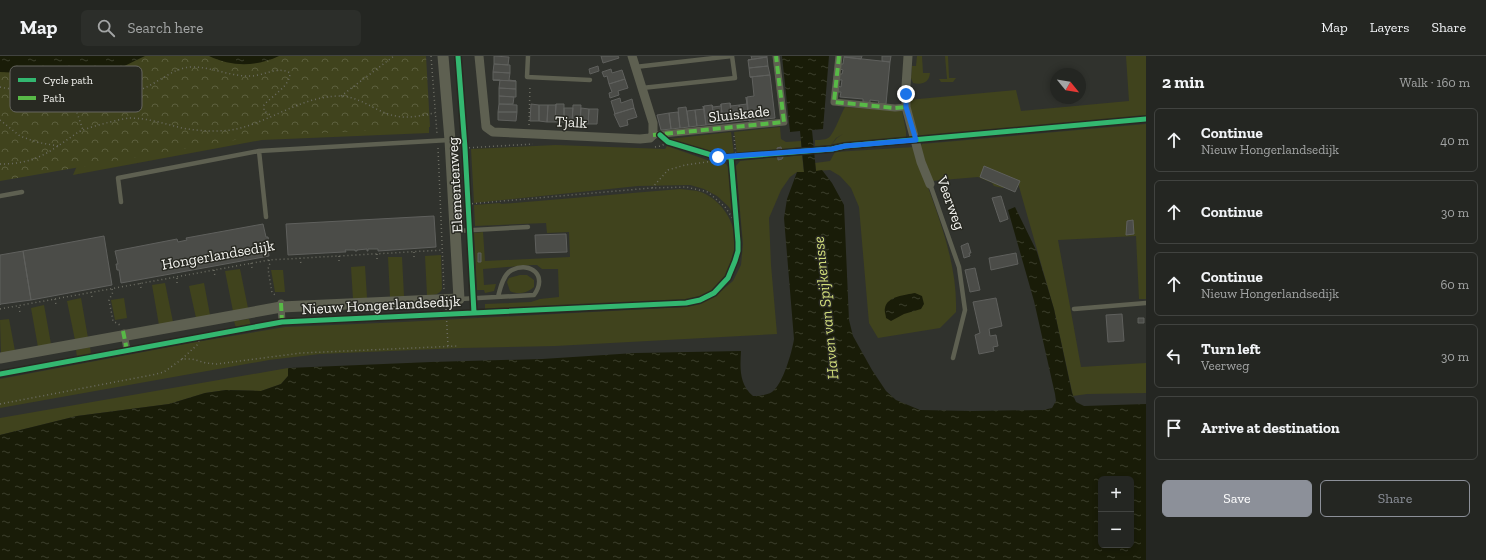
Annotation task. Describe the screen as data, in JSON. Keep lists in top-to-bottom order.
{
  "streets": {
    "street": [
      "Sluiskade",
      "Tjalk",
      "Elementenweg",
      "Veerweg"
    ],
    "path": ["Hongerlandsedijk"],
    "cycle path": ["Nieuw Hongerlandsedijk"]
  },
  "crossings": [
    ["Sluiskade", "Tjalk"]
  ],
  "water": ["Haven van Spijkenisse"],
  "legend": ["Cycle path", "Path"],
  "north": "bottom right",
  "page": {
    "header": "Map",
    "search": "Search here",
    "nav": ["Map", "Layers", "Share"],
    "heading": ["2 min", "Walk · 160 m"],
    "list": [
      ["Continue", "Nieuw Hongerlandsedijk", "40 m"],
      ["Continue", "30 m"],
      ["Continue", "Nieuw Hongerlandsedijk", "60 m"],
      ["Turn left", "Veerweg", "30 m"],
      "Arrive at destination"
    ],
    "buttons": ["Save", "Share"],
    "map_buttons": ["+", "−"]
  }
}
